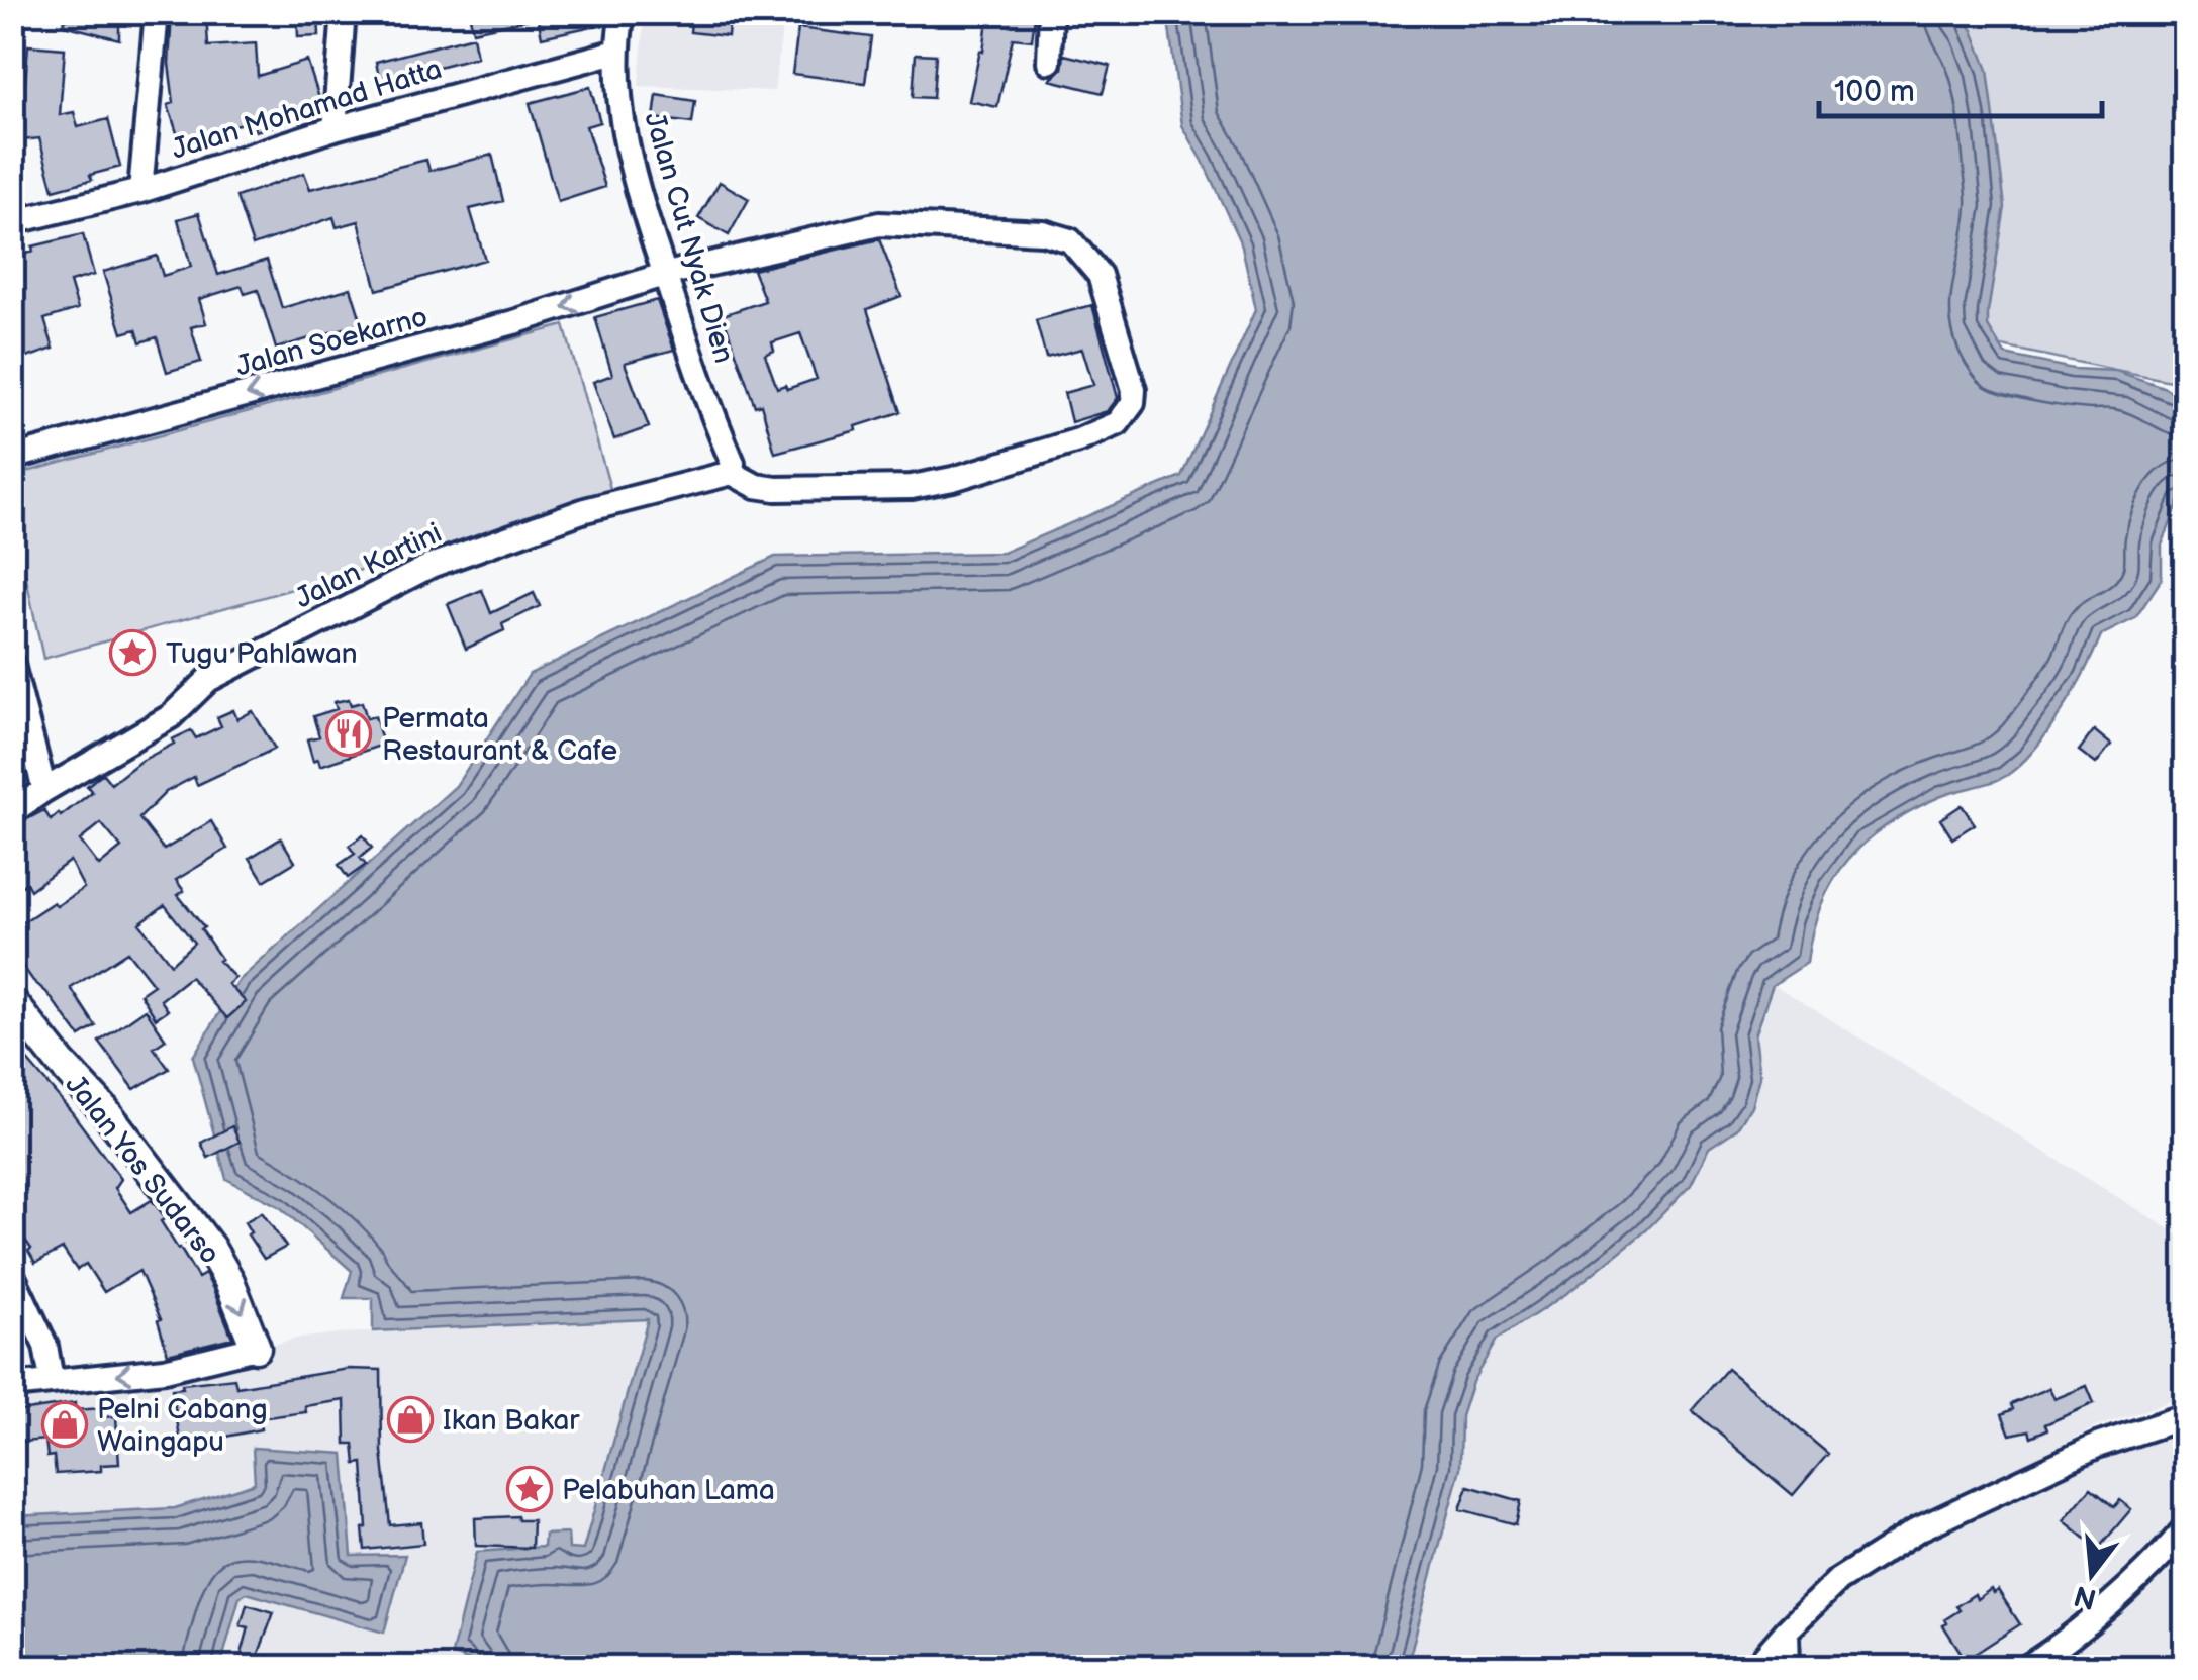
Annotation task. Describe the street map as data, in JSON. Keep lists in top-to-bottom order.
{
  "streets": {
    "main road": ["Jalan Yos Sudarso"],
    "street": [
      "Jalan Mohamad Hatta",
      "Jalan Cut Nyak Dien",
      "Jalan Soekarno",
      "Jalan Kartini"
    ]
  },
  "crossings": [
    ["Jalan Mohamad Hatta", "Jalan Cut Nyak Dien"],
    ["Jalan Cut Nyak Dien", "Jalan Soekarno"],
    ["Jalan Cut Nyak Dien", "Jalan Kartini"],
    ["Jalan Soekarno", "Jalan Kartini"]
  ],
  "one_way": ["Jalan Soekarno", "Jalan Yos Sudarso"],
  "places": {
    "place": ["Tugu Pahlawan", "Pelabuhan Lama"],
    "restaurant": ["Permata Restaurant & Cafe"],
    "shop": ["Ikan Bakar", "Pelni Cabang Waingapu"]
  },
  "scale_bar": "100 m",
  "north": "bottom"
}
